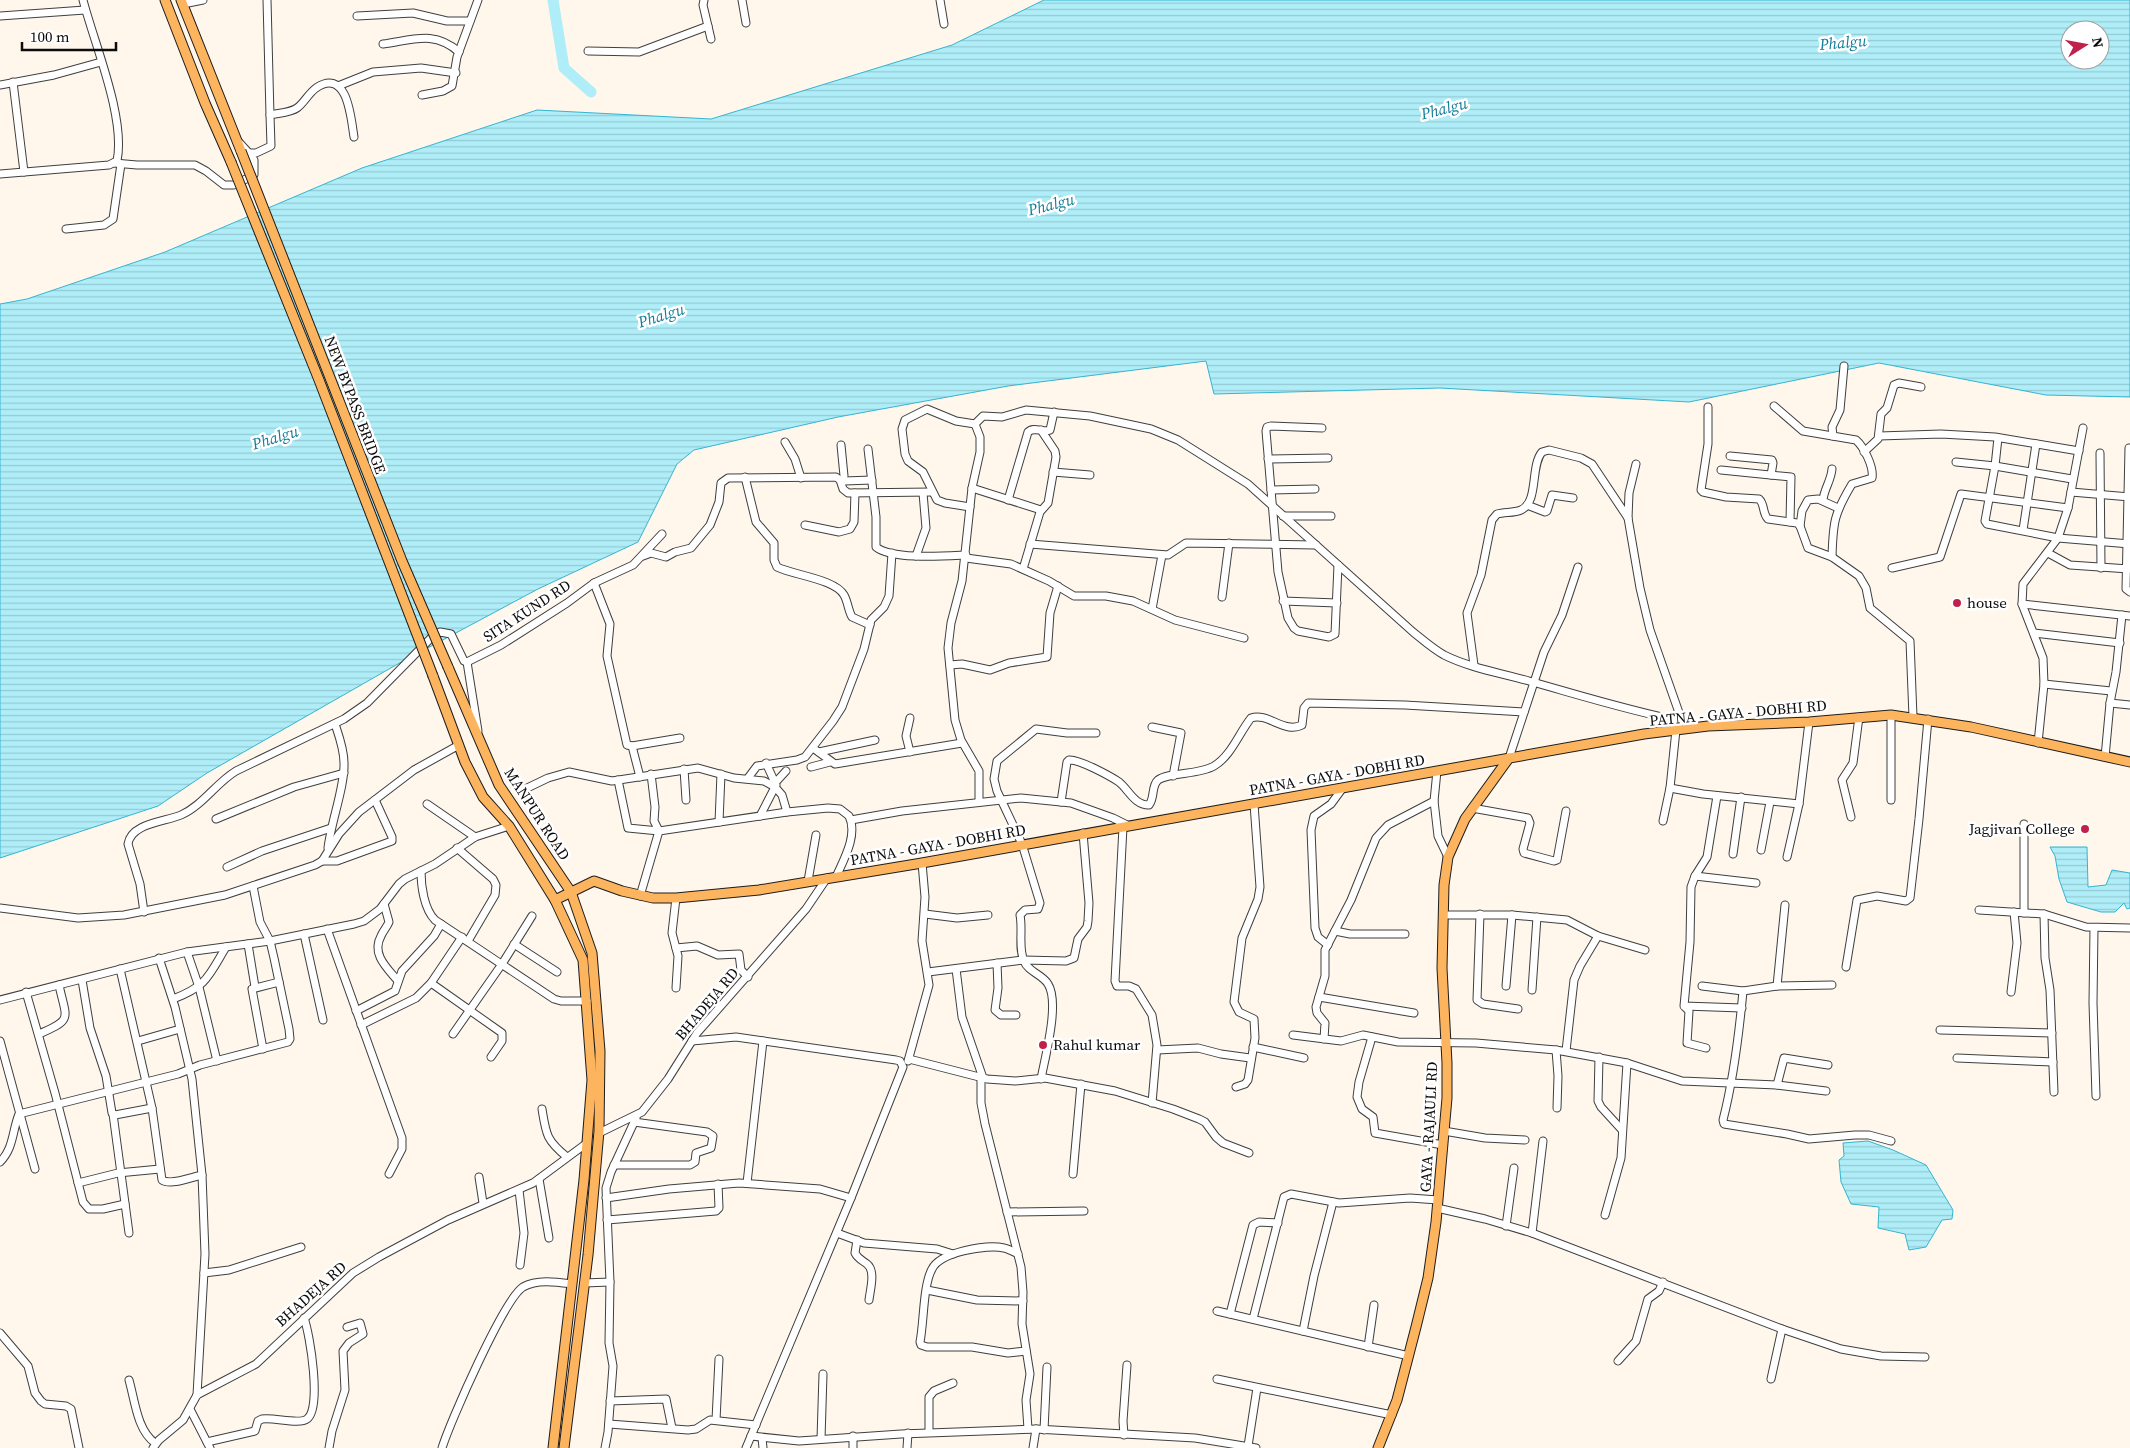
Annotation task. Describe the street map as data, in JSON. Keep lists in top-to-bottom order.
{
  "streets": {
    "main road": [
      "NEW BYPASS BRIDGE",
      "PATNA - GAYA - DOBHI RD",
      "MANPUR ROAD",
      "GAYA - RAJAULI RD"
    ],
    "street": ["SITA KUND RD", "BHADEJA RD"]
  },
  "crossings": [
    ["NEW BYPASS BRIDGE", "MANPUR ROAD"],
    ["PATNA - GAYA - DOBHI RD", "MANPUR ROAD"],
    ["PATNA - GAYA - DOBHI RD", "BHADEJA RD"],
    ["PATNA - GAYA - DOBHI RD", "GAYA - RAJAULI RD"],
    ["MANPUR ROAD", "BHADEJA RD"]
  ],
  "water": ["Phalgu"],
  "places": ["house", "Jagjivan College", "Rahul kumar"],
  "scale_bar": "100 m",
  "north": "right"
}
